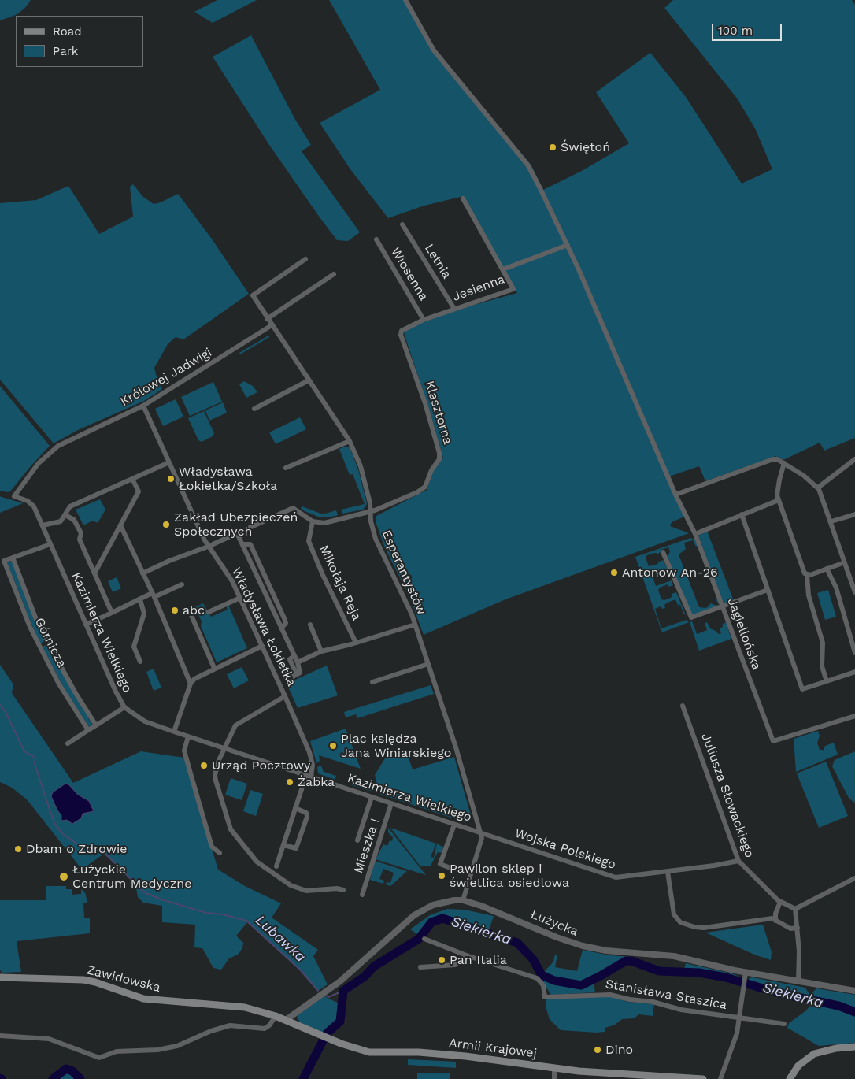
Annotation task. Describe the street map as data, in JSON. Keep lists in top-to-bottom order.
{
  "streets": {
    "main road": ["Zawidowska", "Armii Krajowej"],
    "street": [
      "Letnia",
      "Wiosenna",
      "Jesienna",
      "Królowej Jadwigi",
      "Klasztorna",
      "Esperantystów",
      "Mikołaja Reja",
      "Władysława Łokietka",
      "Kazimierza Wielkiego",
      "Jagiellońska",
      "Górnicza",
      "Juliusza Słowackiego",
      "Mieszka I",
      "Wojska Polskiego",
      "Łużycka",
      "Stanisława Staszica"
    ]
  },
  "crossings": [
    ["Letnia", "Jesienna"],
    ["Wiosenna", "Jesienna"],
    ["Jesienna", "Klasztorna"],
    ["Królowej Jadwigi", "Władysława Łokietka"],
    ["Królowej Jadwigi", "Kazimierza Wielkiego"],
    ["Klasztorna", "Esperantystów"],
    ["Esperantystów", "Kazimierza Wielkiego"],
    ["Esperantystów", "Wojska Polskiego"],
    ["Esperantystów", "Łużycka"],
    ["Władysława Łokietka", "Kazimierza Wielkiego"],
    ["Kazimierza Wielkiego", "Górnicza"],
    ["Kazimierza Wielkiego", "Mieszka I"],
    ["Kazimierza Wielkiego", "Wojska Polskiego"],
    ["Juliusza Słowackiego", "Wojska Polskiego"],
    ["Łużycka", "Zawidowska"],
    ["Łużycka", "Armii Krajowej"],
    ["Zawidowska", "Armii Krajowej"]
  ],
  "water": ["Siekierka", "Lubawka"],
  "places": [
    "Świętoń",
    "Władysława Łokietka/Szkoła",
    "Zakład Ubezpieczeń Społecznych",
    "Antonow An-26",
    "abc",
    "Plac księdza Jana Winiarskiego",
    "Urząd Pocztowy",
    "Żabka",
    "Dbam o Zdrowie",
    "Pawilon sklep i świetlica osiedlowa",
    "Łużyckie Centrum Medyczne",
    "Pan Italia",
    "Dino"
  ],
  "legend": ["Road", "Park"],
  "scale_bar": "100 m"
}
